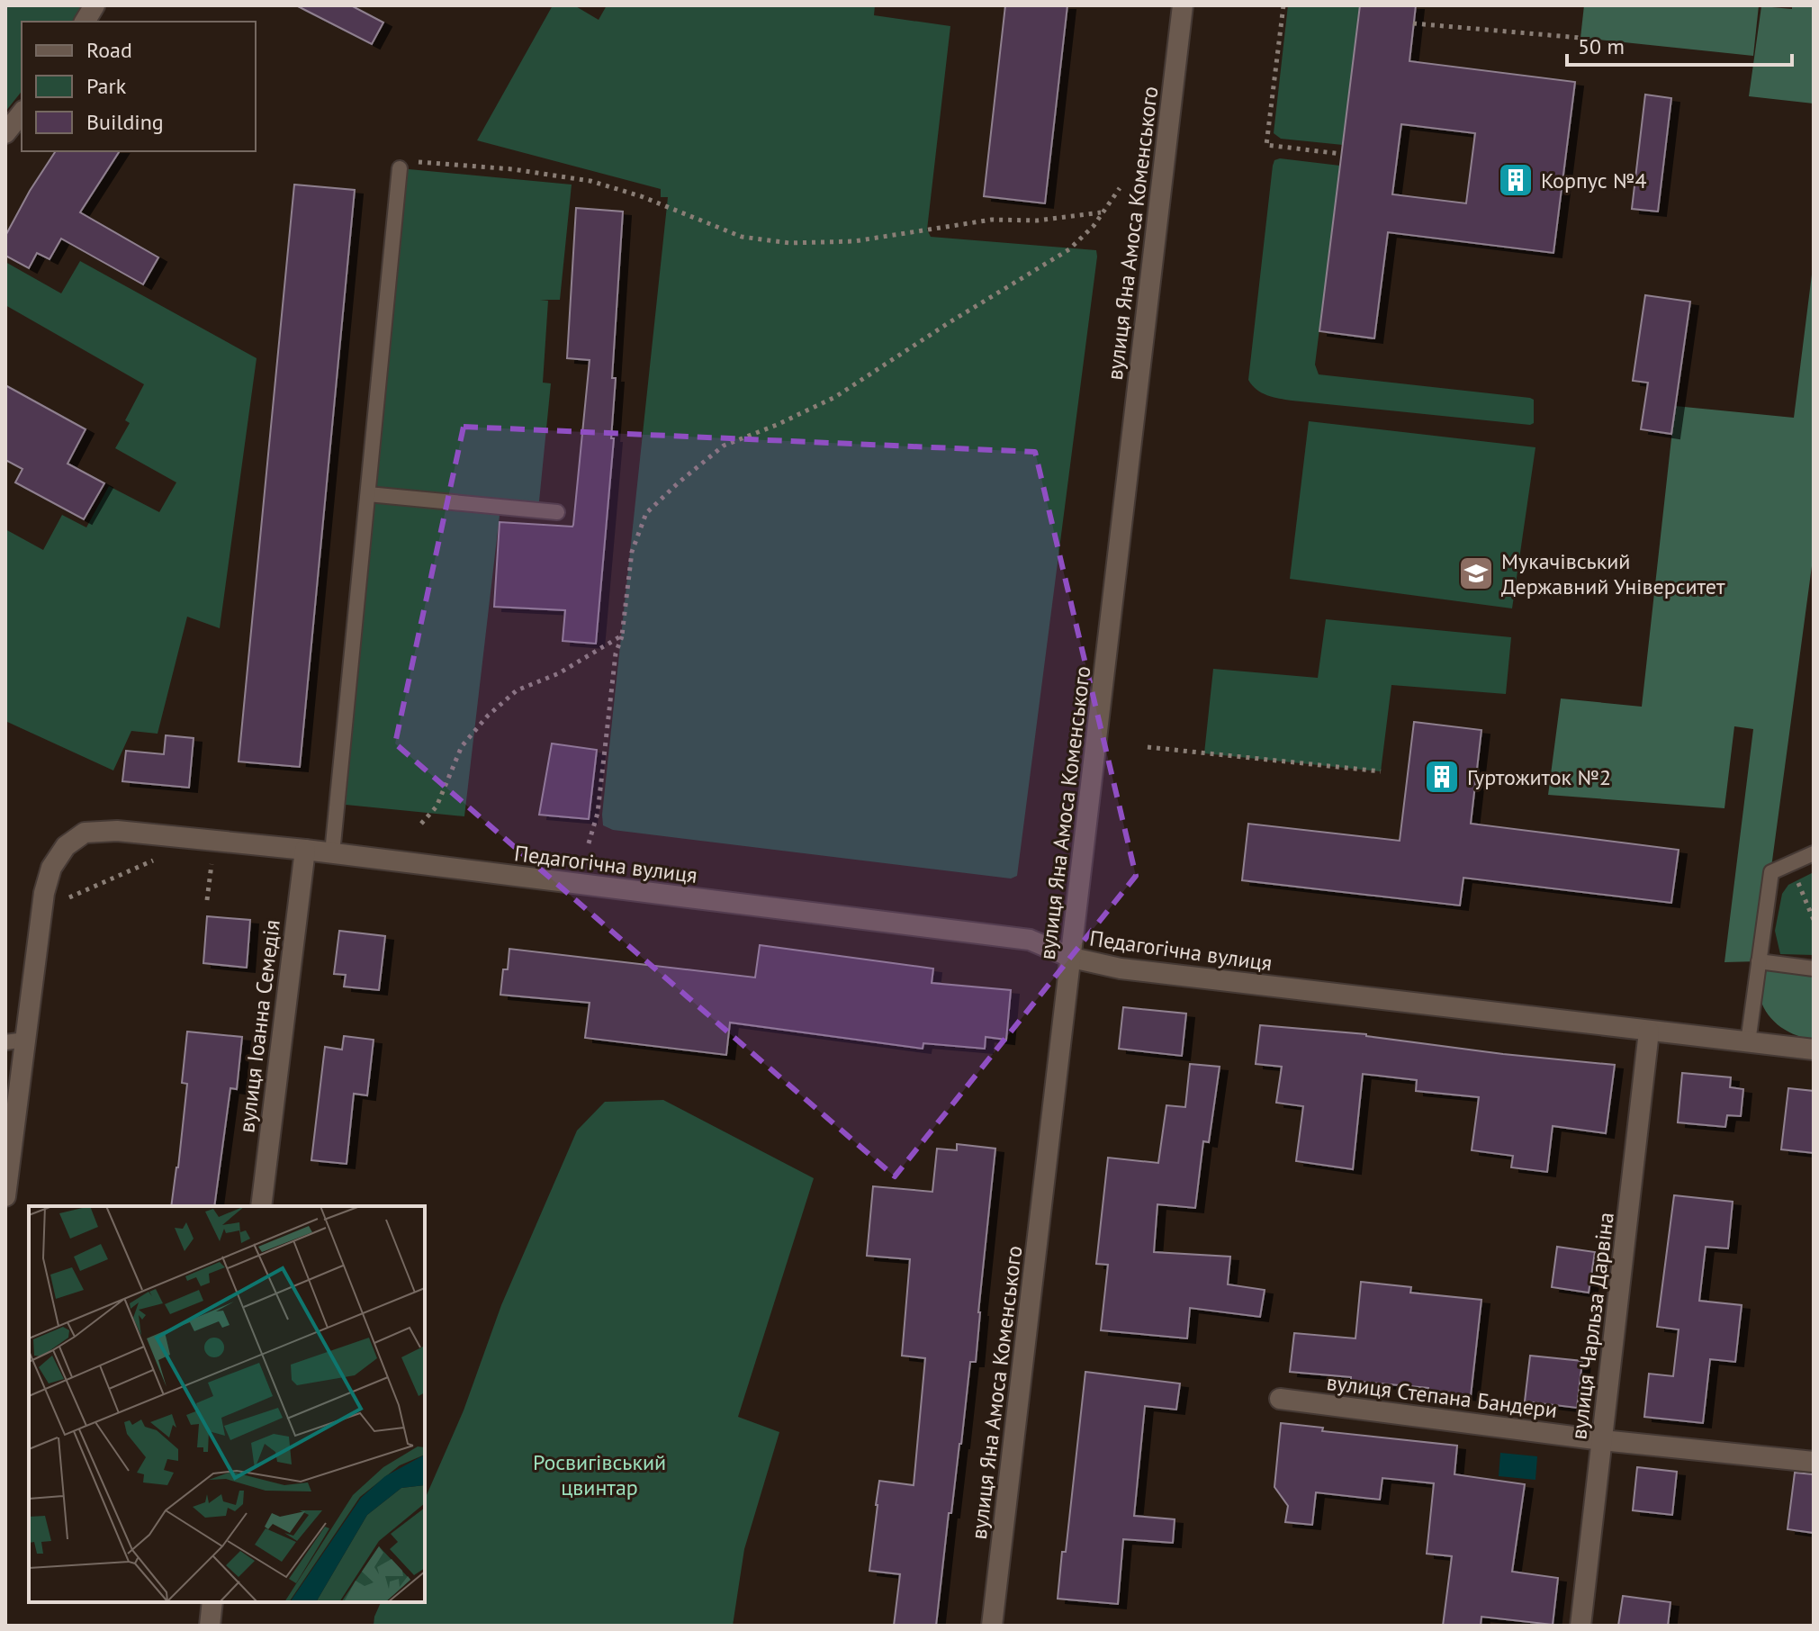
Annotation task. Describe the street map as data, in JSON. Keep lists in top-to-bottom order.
{
  "streets": {
    "street": [
      "вулиця Яна Амоса Коменського",
      "Педагогічна вулиця",
      "вулиця Іоанна Семедія",
      "вулиця Чарльза Дарвіна",
      "вулиця Степана Бандери"
    ]
  },
  "crossings": [
    ["вулиця Яна Амоса Коменського", "Педагогічна вулиця"],
    ["Педагогічна вулиця", "вулиця Іоанна Семедія"],
    ["Педагогічна вулиця", "вулиця Чарльза Дарвіна"],
    ["вулиця Чарльза Дарвіна", "вулиця Степана Бандери"]
  ],
  "parks": ["Росвигівський цвинтар"],
  "places": {
    "building": ["Корпус №4", "Гуртожиток №2"],
    "school or university": ["Мукачівський Державний Університет"]
  },
  "legend": ["Road", "Park", "Building"],
  "scale_bar": "50 m"
}
